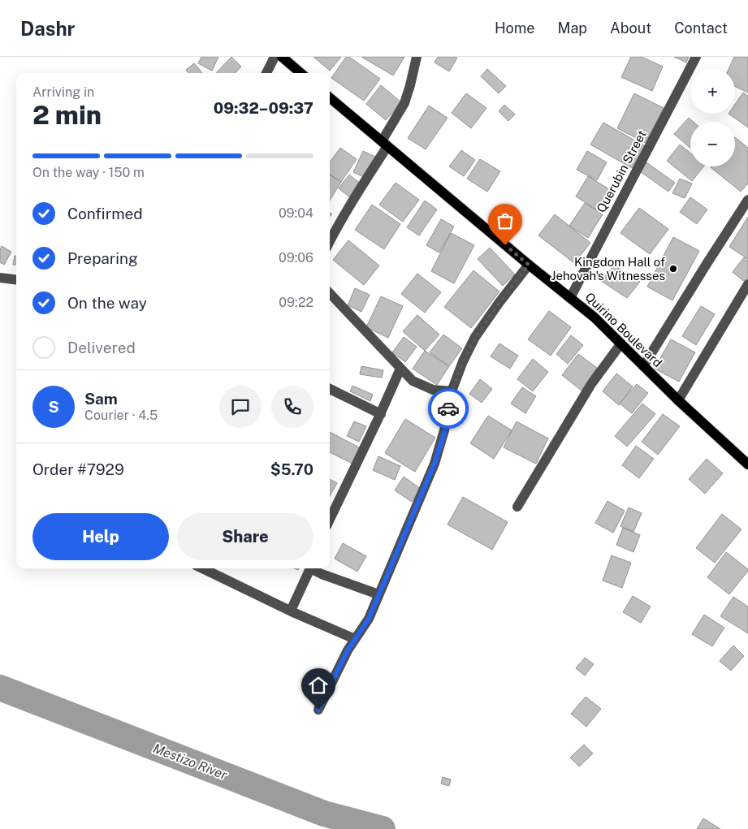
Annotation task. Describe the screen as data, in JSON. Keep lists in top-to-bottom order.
{
  "streets": {
    "main road": ["Quirino Boulevard"],
    "street": ["Querubin Street"]
  },
  "crossings": [
    ["Querubin Street", "Quirino Boulevard"]
  ],
  "water": ["Mestizo River"],
  "places": ["Kingdom Hall of Jehovah's Witnesses"],
  "page": {
    "header": "Dashr",
    "nav": [
      "Home",
      "Map",
      "About",
      "Contact"
    ],
    "map_buttons": ["+", "−"],
    "heading": ["2 min", "Arriving in", "09:32–09:37"],
    "panel": [
      "Sam",
      "Courier · 4.5",
      "Order #7929",
      "$5.70"
    ],
    "bar": "On the way · 150 m",
    "list": [
      ["Confirmed", "09:04"],
      ["Preparing", "09:06"],
      ["On the way", "09:22"],
      "Delivered"
    ],
    "round": "S",
    "buttons": ["Help", "Share"]
  }
}
